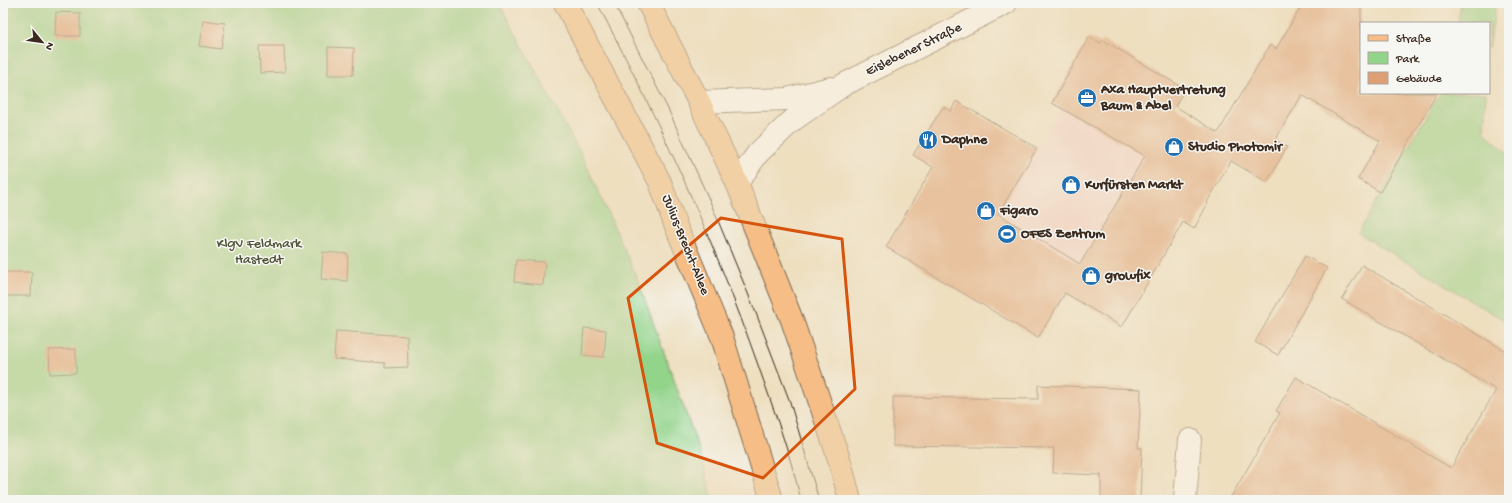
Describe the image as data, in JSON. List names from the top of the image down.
{
  "streets": {
    "main road": ["Julius-Brecht-Allee"],
    "street": ["Eislebener Straße"]
  },
  "parks": ["KlgV Feldmark Hastedt"],
  "places": {
    "office": ["Axa Hauptvertretung Baum & Abel"],
    "restaurant": ["Daphne"],
    "shop": [
      "Studio Photomir",
      "Kurfürsten Markt",
      "Figaro",
      "growfix"
    ],
    "sports": ["OFES Zentrum"]
  },
  "legend": ["Straße", "Park", "Gebäude"],
  "north": "bottom right"
}
